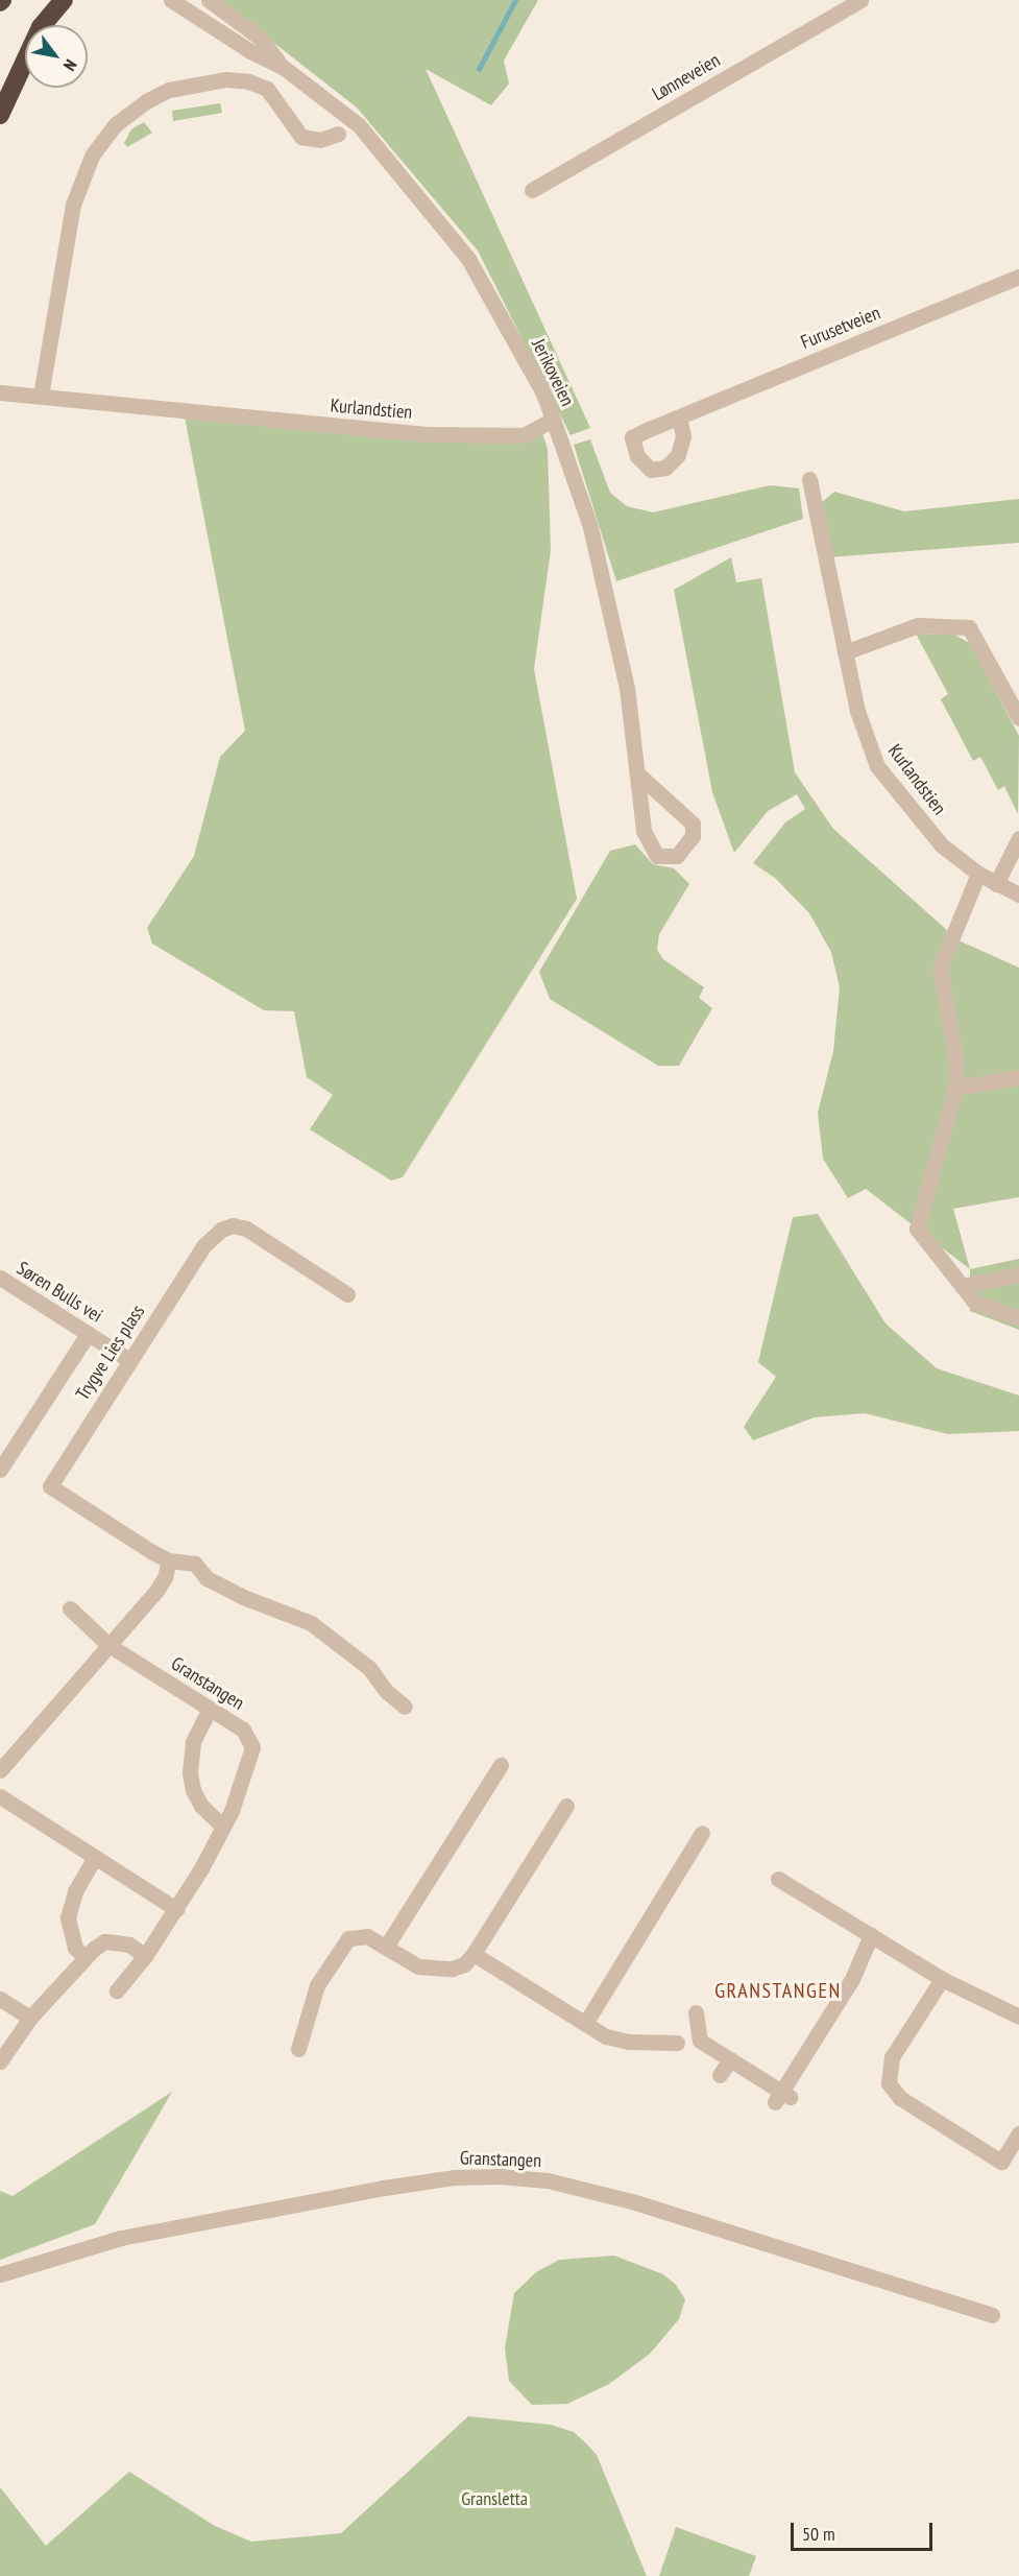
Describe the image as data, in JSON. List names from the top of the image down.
{
  "streets": {
    "street": [
      "Lønneveien",
      "Furusetveien",
      "Jerikoveien",
      "Kurlandstien",
      "Søren Bulls vei",
      "Trygve Lies plass",
      "Granstangen"
    ]
  },
  "crossings": [
    ["Jerikoveien", "Kurlandstien"],
    ["Søren Bulls vei", "Trygve Lies plass"]
  ],
  "districts": ["GRANSTANGEN"],
  "parks": ["Gransletta"],
  "scale_bar": "50 m",
  "north": "bottom right"
}
